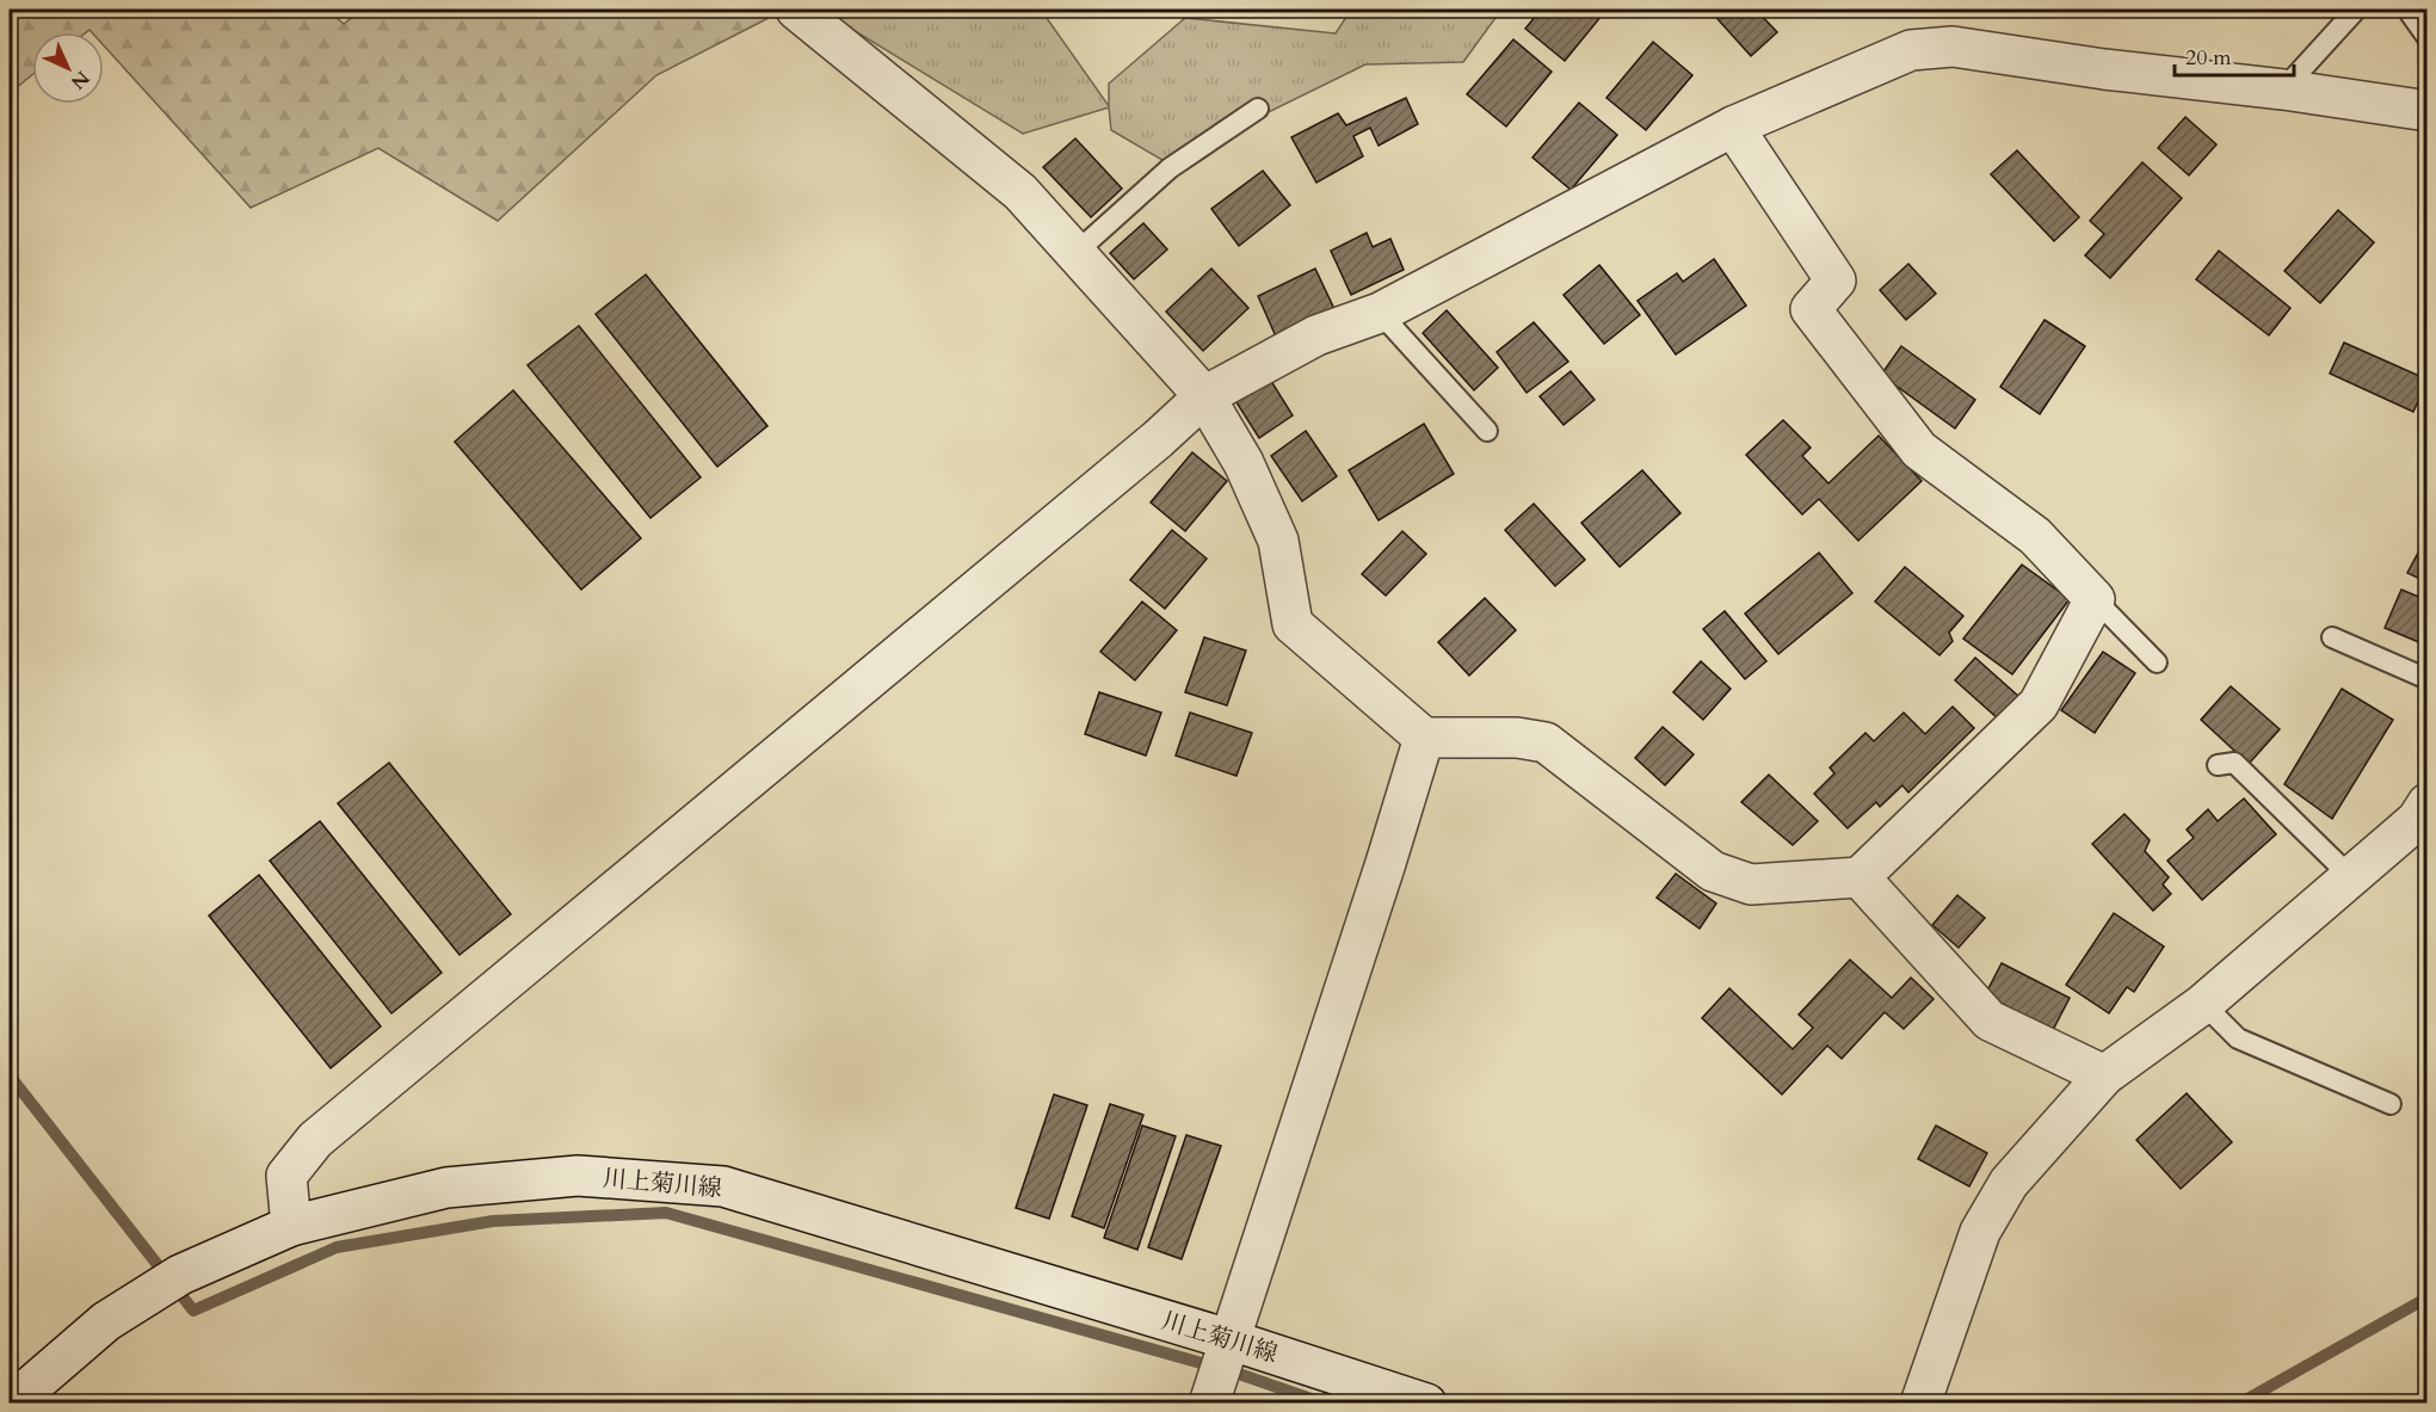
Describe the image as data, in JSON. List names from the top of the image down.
{
  "streets": {
    "street": ["川上菊川線"]
  },
  "scale_bar": "20 m",
  "north": "bottom right"
}
